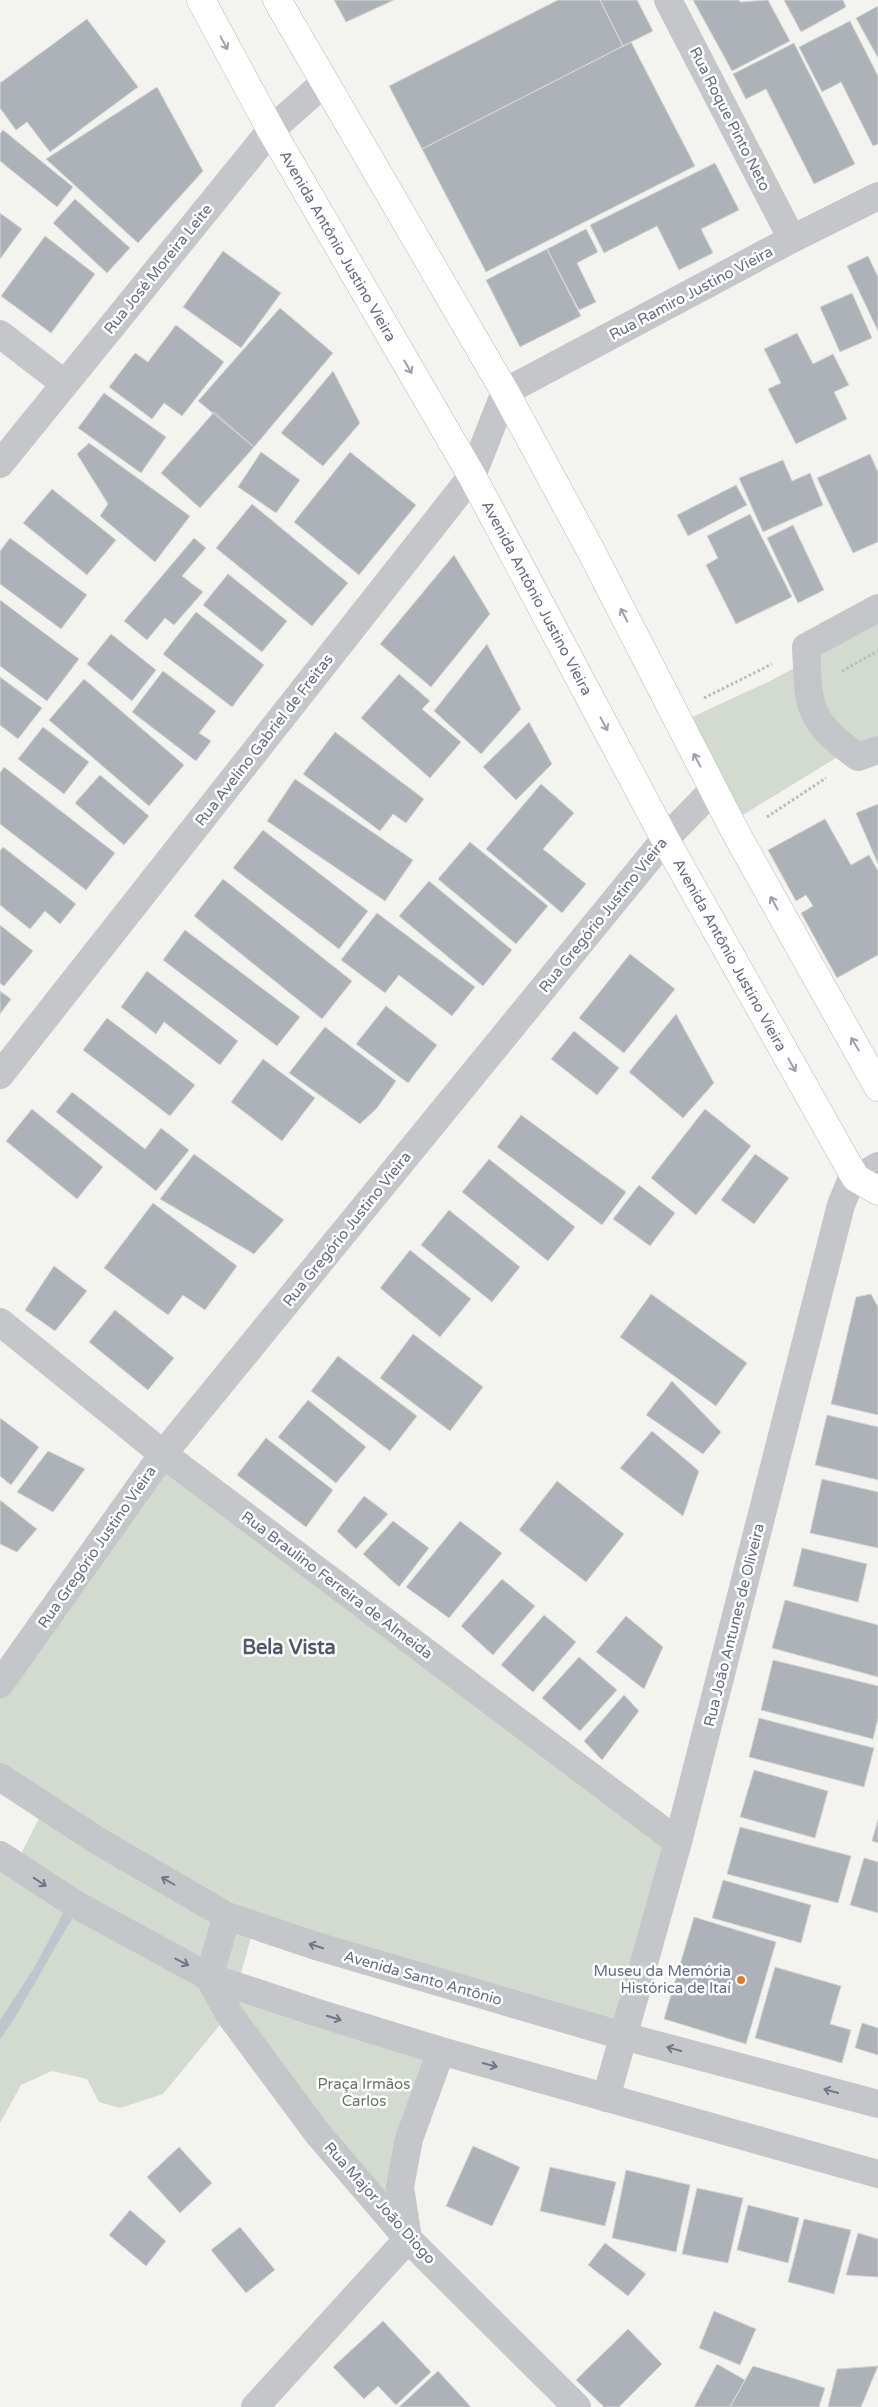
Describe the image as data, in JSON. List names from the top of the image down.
{
  "streets": {
    "main road": ["Avenida Antônio Justino Vieira"],
    "street": [
      "Rua Roque Pinto Neto",
      "Rua José Moreira Leite",
      "Rua Ramiro Justino Vieira",
      "Rua Avelino Gabriel de Freitas",
      "Rua Gregório Justino Vieira",
      "Rua Braulino Ferreira de Almeida",
      "Rua João Antunes de Oliveira",
      "Avenida Santo Antônio",
      "Rua Major João Diogo"
    ]
  },
  "crossings": [
    ["Rua Roque Pinto Neto", "Rua Ramiro Justino Vieira"],
    ["Avenida Antônio Justino Vieira", "Rua José Moreira Leite"],
    ["Avenida Antônio Justino Vieira", "Rua Avelino Gabriel de Freitas"],
    ["Avenida Antônio Justino Vieira", "Rua Gregório Justino Vieira"],
    ["Avenida Antônio Justino Vieira", "Rua João Antunes de Oliveira"],
    ["Rua Ramiro Justino Vieira", "Rua Avelino Gabriel de Freitas"],
    ["Rua Gregório Justino Vieira", "Rua Braulino Ferreira de Almeida"],
    ["Rua Braulino Ferreira de Almeida", "Rua João Antunes de Oliveira"],
    ["Rua João Antunes de Oliveira", "Avenida Santo Antônio"]
  ],
  "districts": ["Bela Vista"],
  "parks": ["Praça Irmãos Carlos"],
  "places": ["Museu da Memória Histórica de Itaí"]
}
